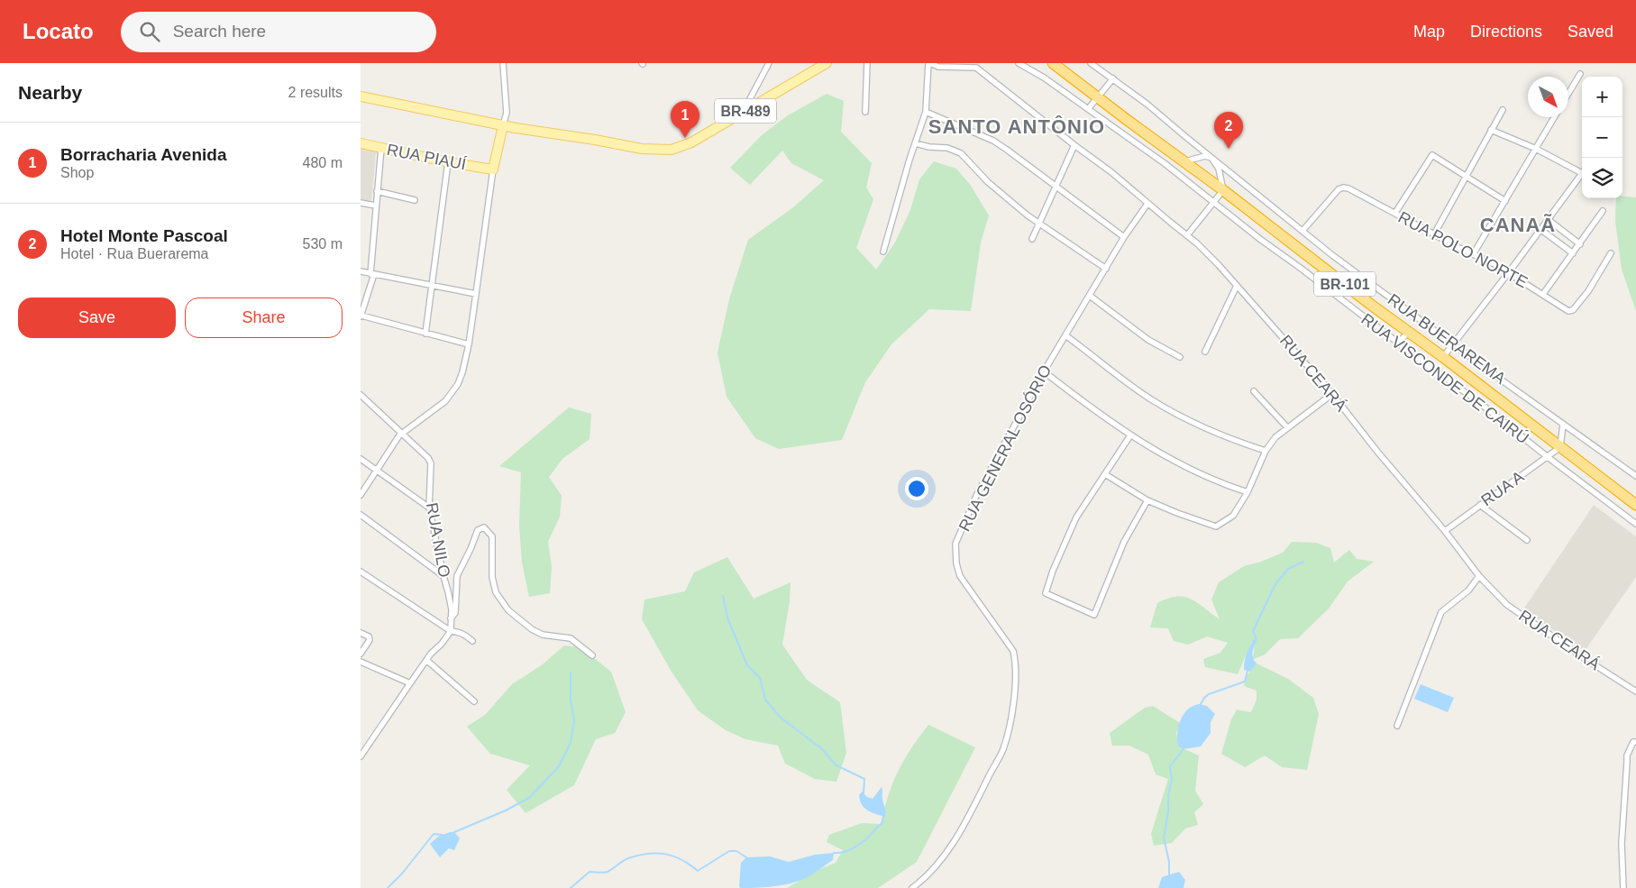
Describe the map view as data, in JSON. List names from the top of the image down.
{
  "streets": {
    "highway": ["BR-101"],
    "main road": ["BR-489", "RUA PIAUÍ"],
    "street": [
      "RUA POLO NORTE",
      "RUA BUERAREMA",
      "RUA CEARÁ",
      "RUA VISCONDE DE CAIRÚ",
      "RUA GENERAL OSÓRIO",
      "RUA A",
      "RUA NILO"
    ]
  },
  "crossings": [
    ["RUA POLO NORTE", "RUA BUERAREMA"],
    ["BR-101", "RUA A"],
    ["RUA CEARÁ", "RUA GENERAL OSÓRIO"],
    ["RUA CEARÁ", "RUA A"],
    ["RUA VISCONDE DE CAIRÚ", "RUA A"]
  ],
  "districts": ["SANTO ANTÔNIO", "CANAÃ"],
  "north": "bottom right",
  "page": {
    "header": "Locato",
    "search": "Search here",
    "nav": ["Map", "Directions", "Saved"],
    "heading": ["Nearby", "2 results"],
    "map_buttons": ["+", "−"],
    "pins": ["1", "2"],
    "list": [
      {
        "mark": "1",
        "name": "Borracharia Avenida",
        "note": "Shop",
        "value": "480 m"
      },
      {
        "mark": "2",
        "name": "Hotel Monte Pascoal",
        "note": "Hotel · Rua Buerarema",
        "value": "530 m"
      }
    ],
    "buttons": ["Save", "Share"]
  }
}
